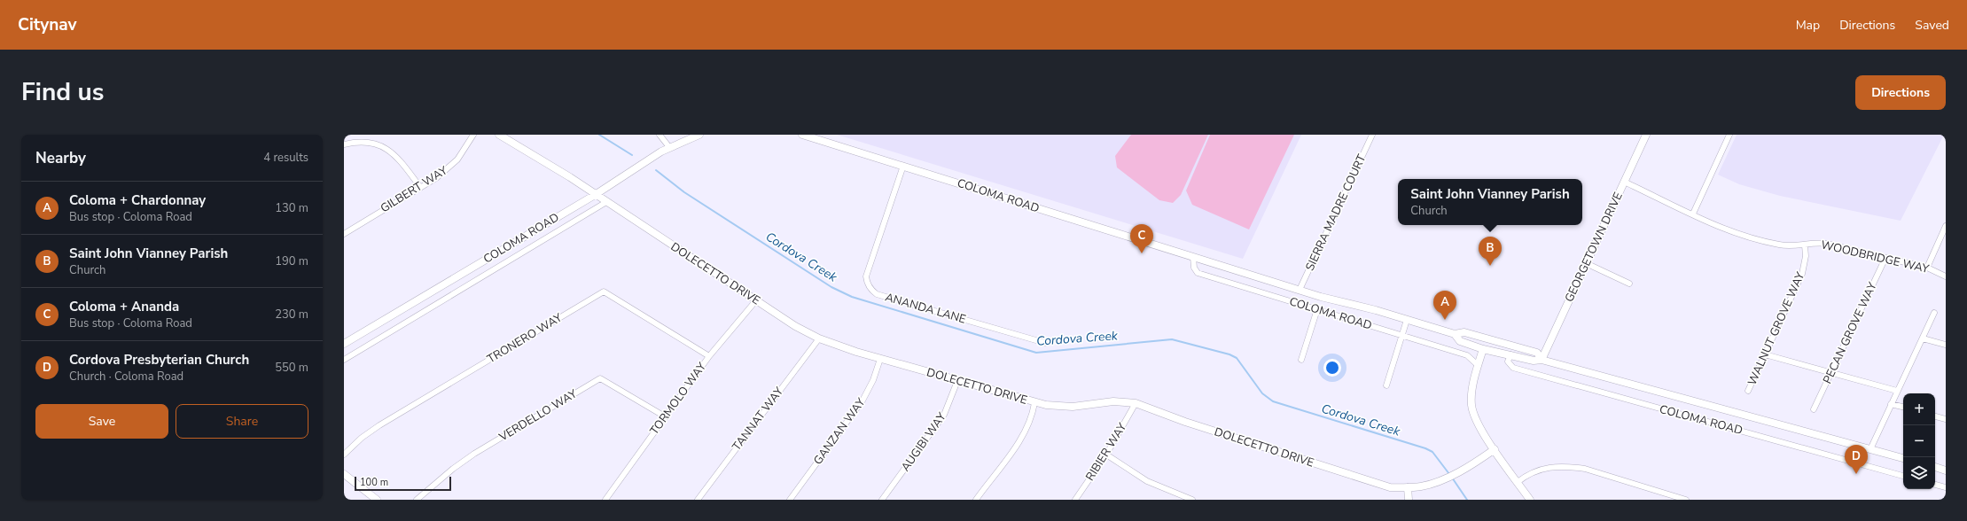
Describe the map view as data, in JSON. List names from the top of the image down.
{
  "streets": {
    "main road": ["COLOMA ROAD", "GEORGETOWN DRIVE", "DOLECETTO DRIVE"],
    "street": [
      "GILBERT WAY",
      "SIERRA MADRE COURT",
      "WOODBRIDGE WAY",
      "ANANDA LANE",
      "WALNUT GROVE WAY",
      "PECAN GROVE WAY",
      "TRONERO WAY",
      "TORMOLO WAY",
      "VERDELLO WAY",
      "TANNAT WAY",
      "GANZAN WAY",
      "AUGIBI WAY",
      "RIBIER WAY"
    ]
  },
  "crossings": [
    ["COLOMA ROAD", "SIERRA MADRE COURT"],
    ["COLOMA ROAD", "GEORGETOWN DRIVE"],
    ["COLOMA ROAD", "DOLECETTO DRIVE"],
    ["COLOMA ROAD", "ANANDA LANE"],
    ["GEORGETOWN DRIVE", "WOODBRIDGE WAY"],
    ["WOODBRIDGE WAY", "WALNUT GROVE WAY"],
    ["WOODBRIDGE WAY", "PECAN GROVE WAY"],
    ["DOLECETTO DRIVE", "TORMOLO WAY"],
    ["DOLECETTO DRIVE", "TANNAT WAY"],
    ["DOLECETTO DRIVE", "GANZAN WAY"],
    ["DOLECETTO DRIVE", "AUGIBI WAY"],
    ["DOLECETTO DRIVE", "RIBIER WAY"],
    ["TRONERO WAY", "TORMOLO WAY"],
    ["TORMOLO WAY", "VERDELLO WAY"]
  ],
  "water": ["Cordova Creek"],
  "scale_bar": "100 m",
  "page": {
    "header": "Citynav",
    "nav": ["Map", "Directions", "Saved"],
    "title": "Find us",
    "buttons": [
      "Directions",
      ["Save", "Share"]
    ],
    "heading": ["Nearby", "4 results"],
    "popup": ["Saint John Vianney Parish", "Church"],
    "list": [
      {
        "mark": "A",
        "name": "Coloma + Chardonnay",
        "note": "Bus stop · Coloma Road",
        "value": "130 m"
      },
      {
        "mark": "B",
        "name": "Saint John Vianney Parish",
        "note": "Church",
        "value": "190 m"
      },
      {
        "mark": "C",
        "name": "Coloma + Ananda",
        "note": "Bus stop · Coloma Road",
        "value": "230 m"
      },
      {
        "mark": "D",
        "name": "Cordova Presbyterian Church",
        "note": "Church · Coloma Road",
        "value": "550 m"
      }
    ],
    "pins": [
      "C",
      "B",
      "A",
      "D"
    ],
    "map_buttons": ["+", "−"],
    "scale": "100 m"
  }
}
